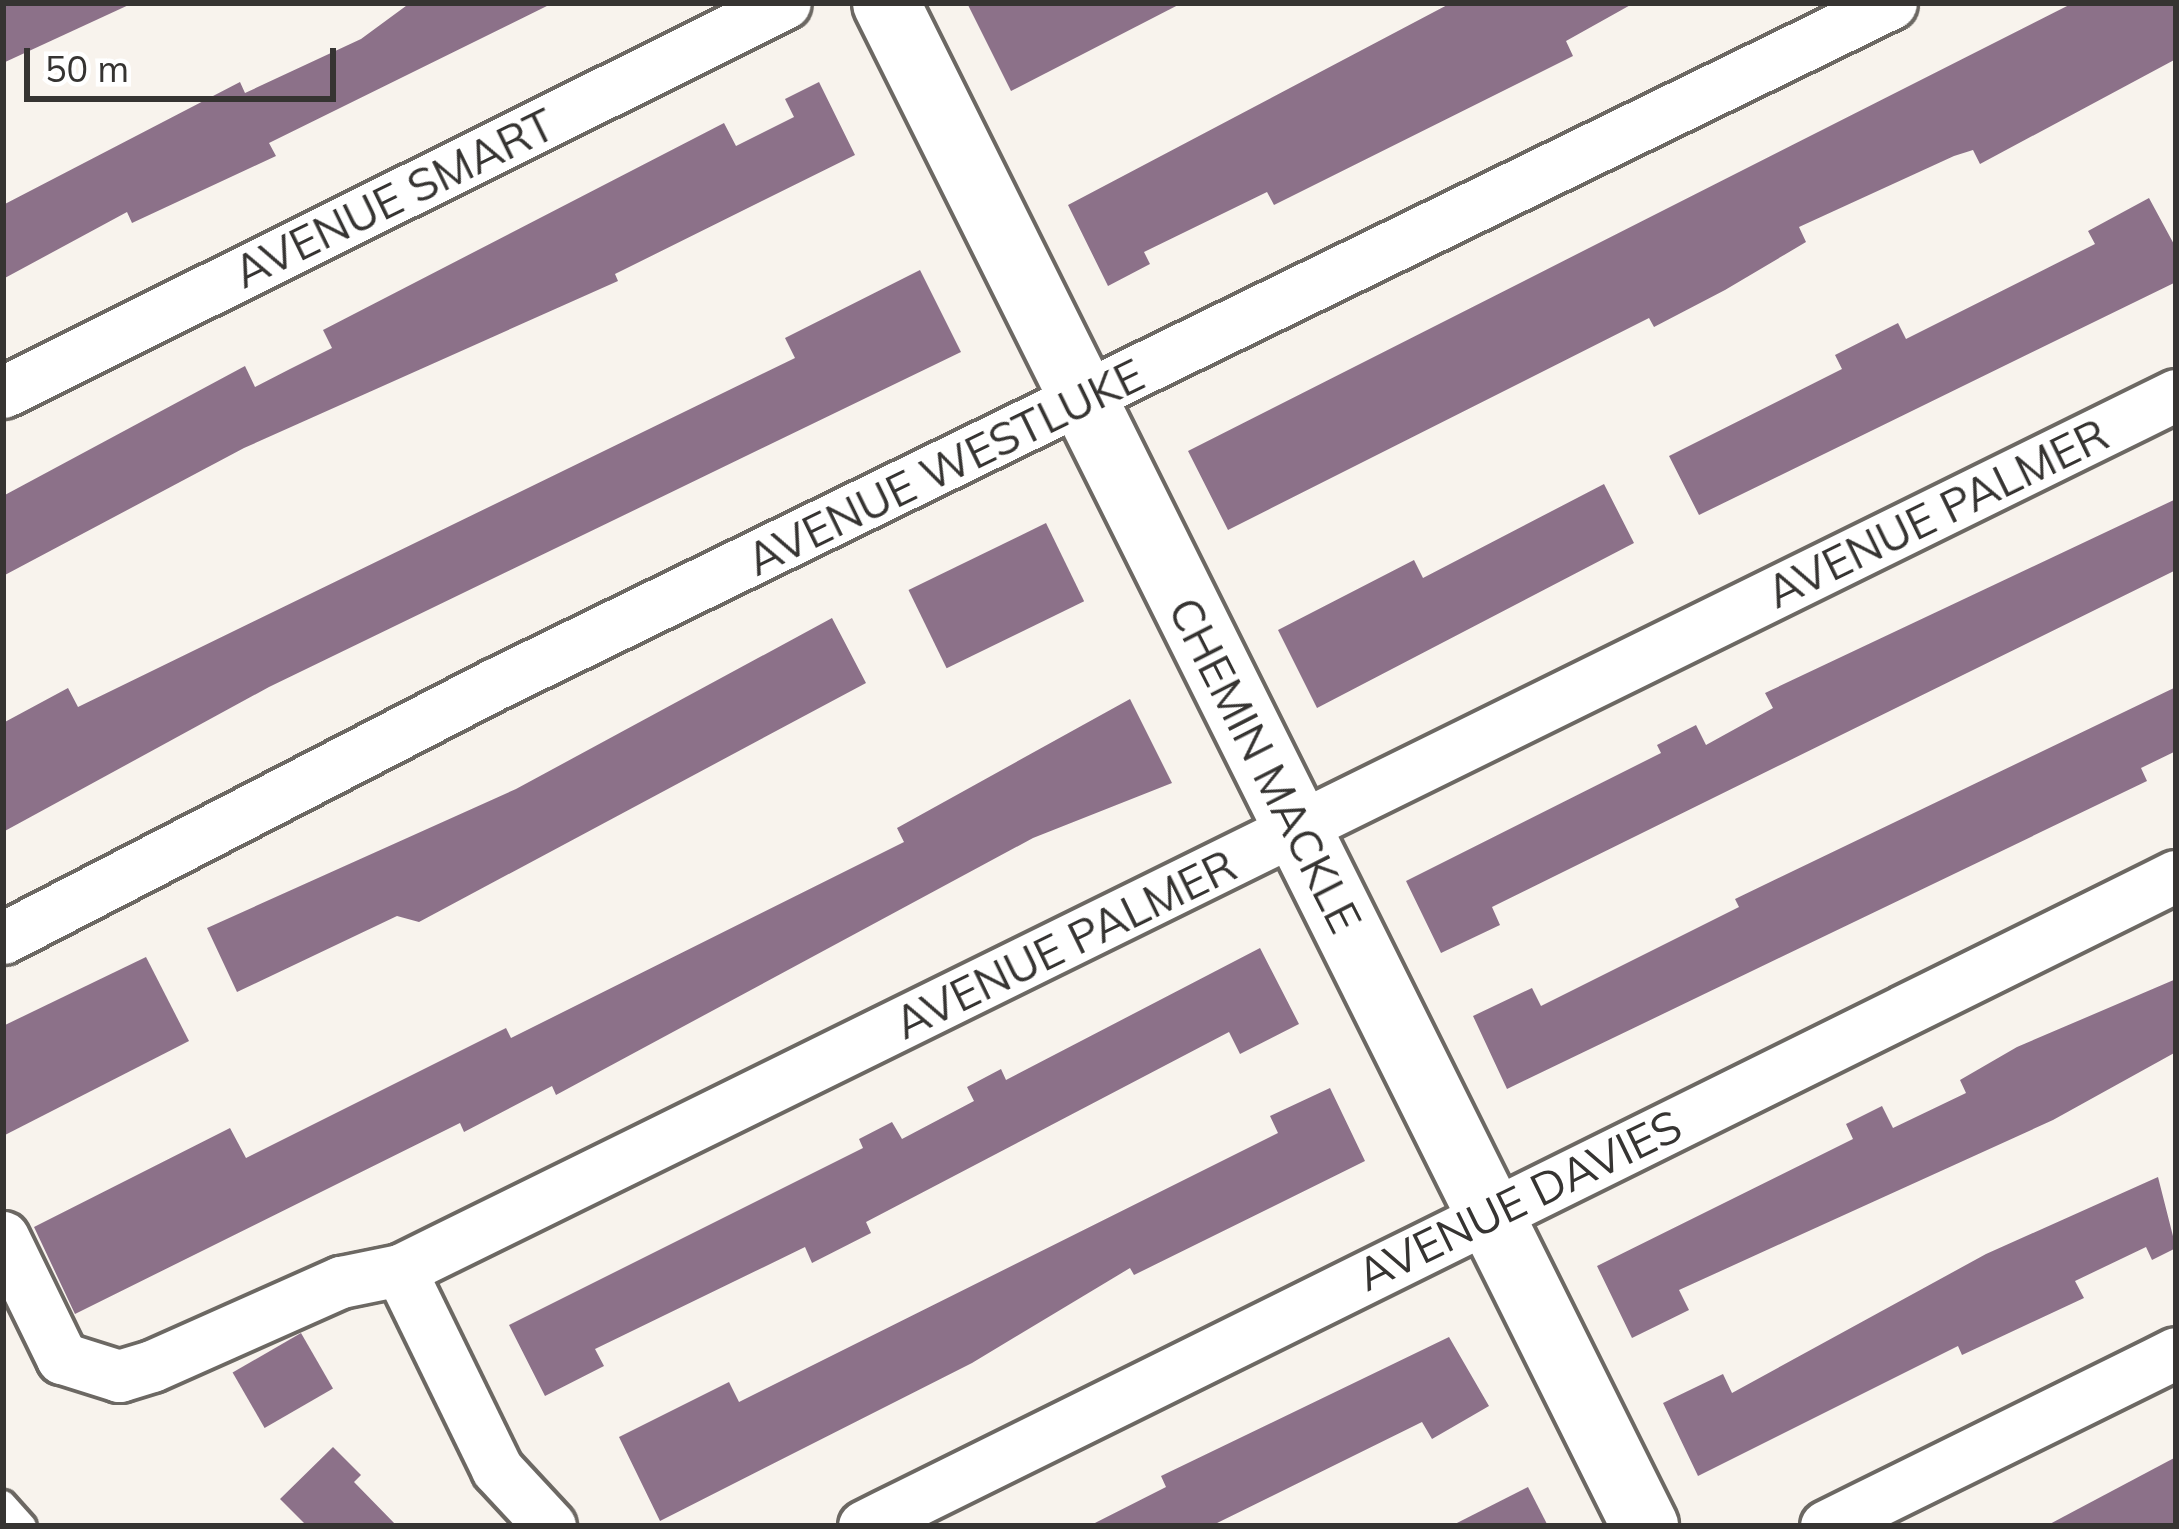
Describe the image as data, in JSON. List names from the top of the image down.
{
  "streets": {
    "street": [
      "AVENUE SMART",
      "AVENUE WESTLUKE",
      "AVENUE PALMER",
      "CHEMIN MACKLE",
      "AVENUE DAVIES"
    ]
  },
  "crossings": [
    ["AVENUE WESTLUKE", "CHEMIN MACKLE"],
    ["AVENUE PALMER", "CHEMIN MACKLE"],
    ["CHEMIN MACKLE", "AVENUE DAVIES"]
  ],
  "scale_bar": "50 m"
}
